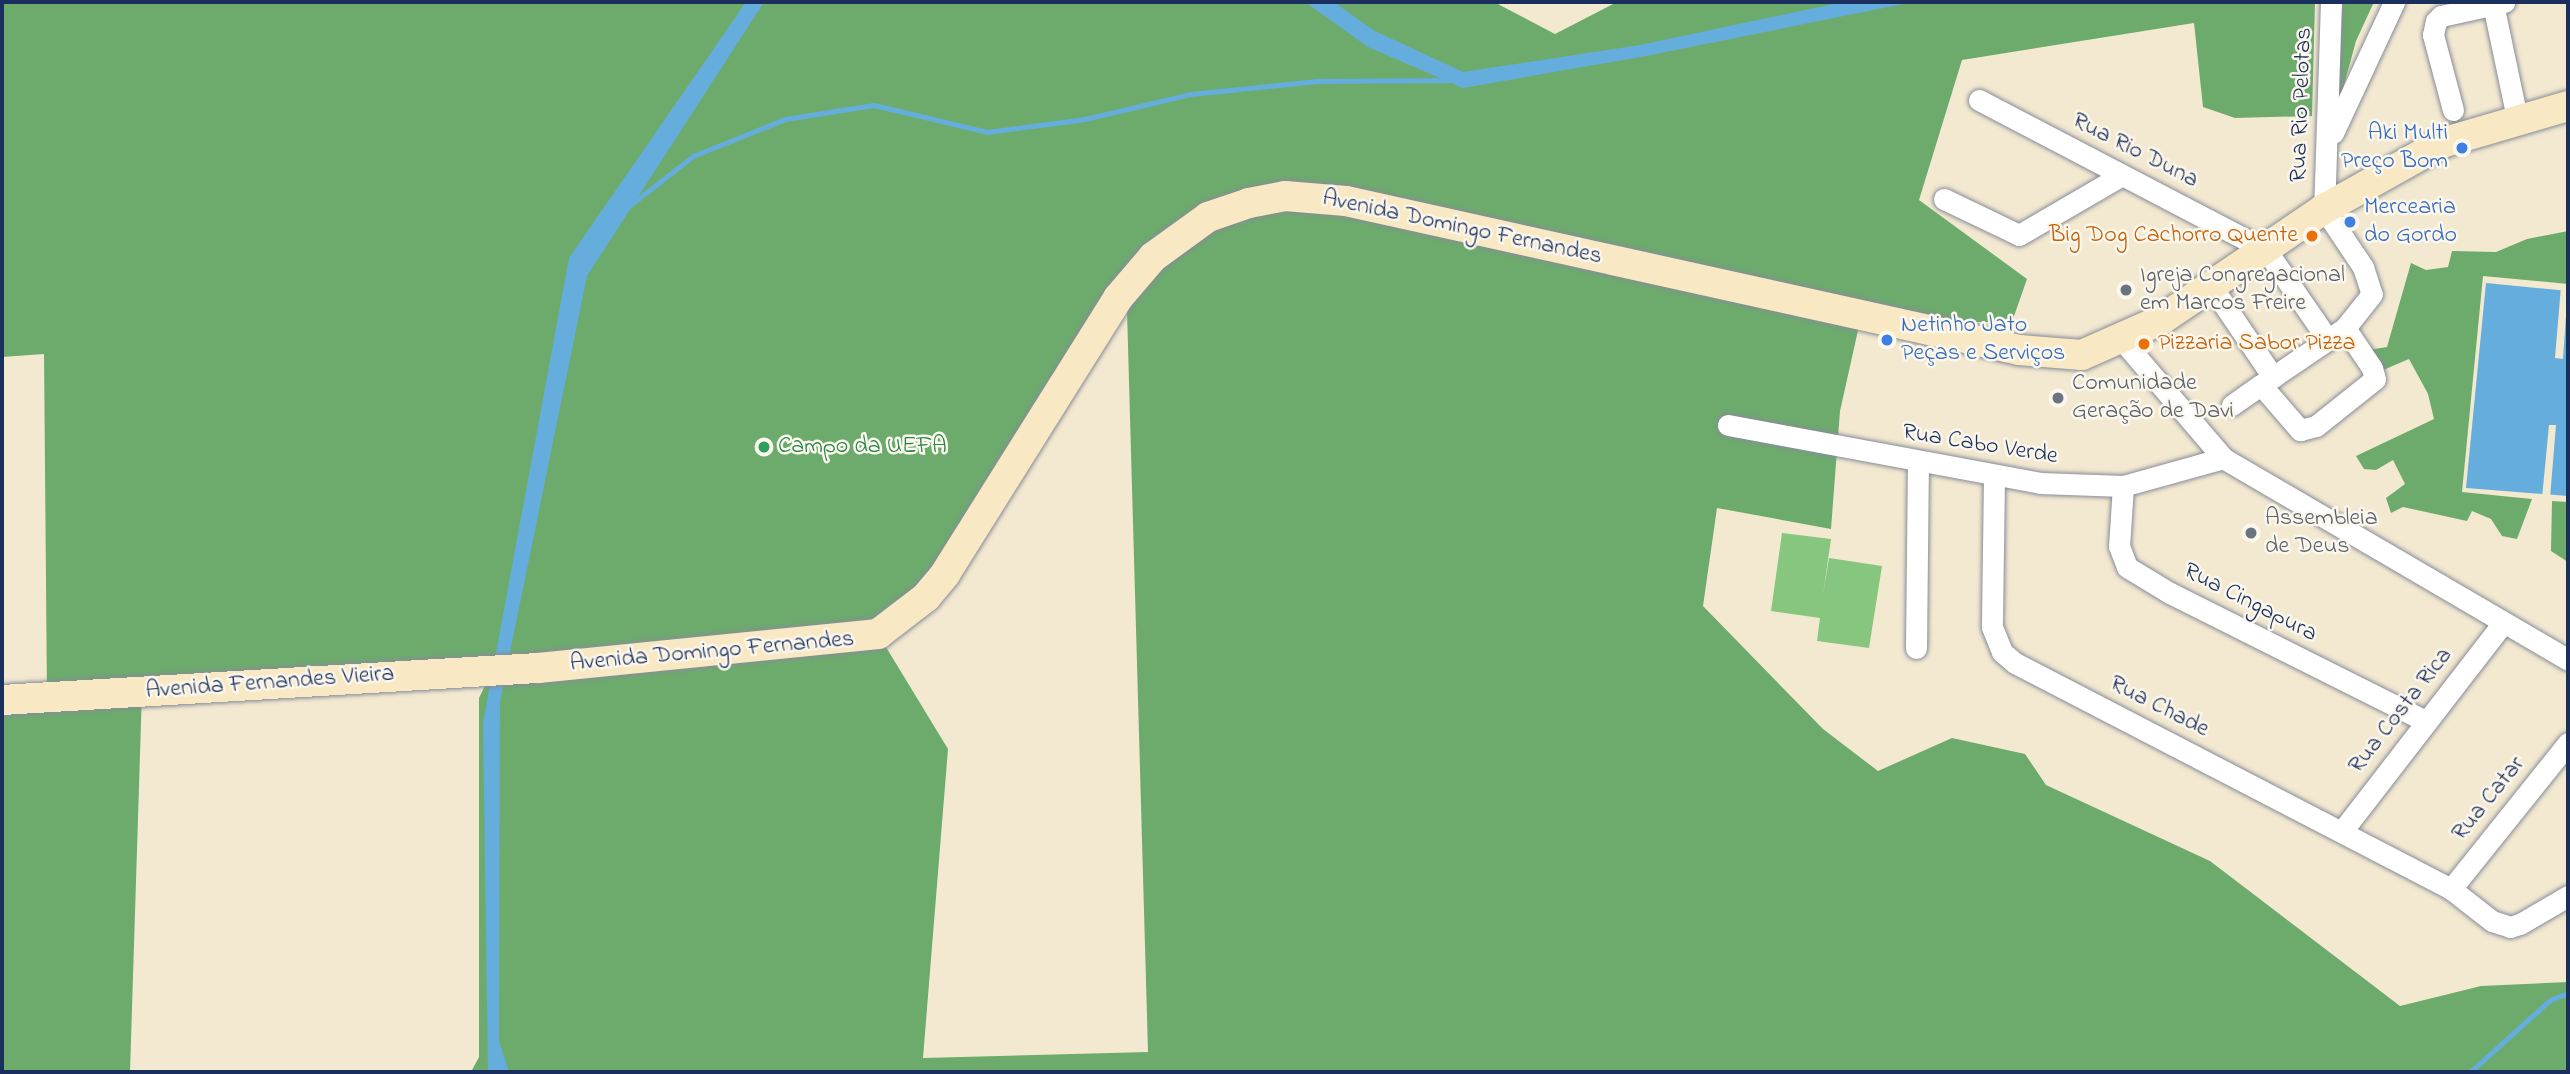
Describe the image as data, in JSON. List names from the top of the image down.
{
  "streets": {
    "main road": ["Avenida Domingo Fernandes", "Avenida Fernandes Vieira"],
    "street": [
      "Rua Rio Pelotas",
      "Rua Rio Duna",
      "Rua Cabo Verde",
      "Rua Cingapura",
      "Rua Chade",
      "Rua Costa Rica",
      "Rua Catar"
    ]
  },
  "crossings": [
    ["Rua Rio Duna", "Avenida Domingo Fernandes"],
    ["Avenida Domingo Fernandes", "Avenida Fernandes Vieira"],
    ["Rua Cabo Verde", "Rua Cingapura"],
    ["Rua Cabo Verde", "Rua Chade"],
    ["Rua Cingapura", "Rua Costa Rica"],
    ["Rua Chade", "Rua Costa Rica"],
    ["Rua Chade", "Rua Catar"]
  ],
  "places": [
    "Aki Multi Preço Bom",
    "Mercearia do Gordo",
    "Big Dog Cachorro Quente",
    "Igreja Congregacional em Marcos Freire",
    "Netinho Jato Peças e Serviços",
    "Pizzaria Sabor Pizza",
    "Comunidade Geração de Davi",
    "Campo da UEFA",
    "Assembleia de Deus"
  ]
}
